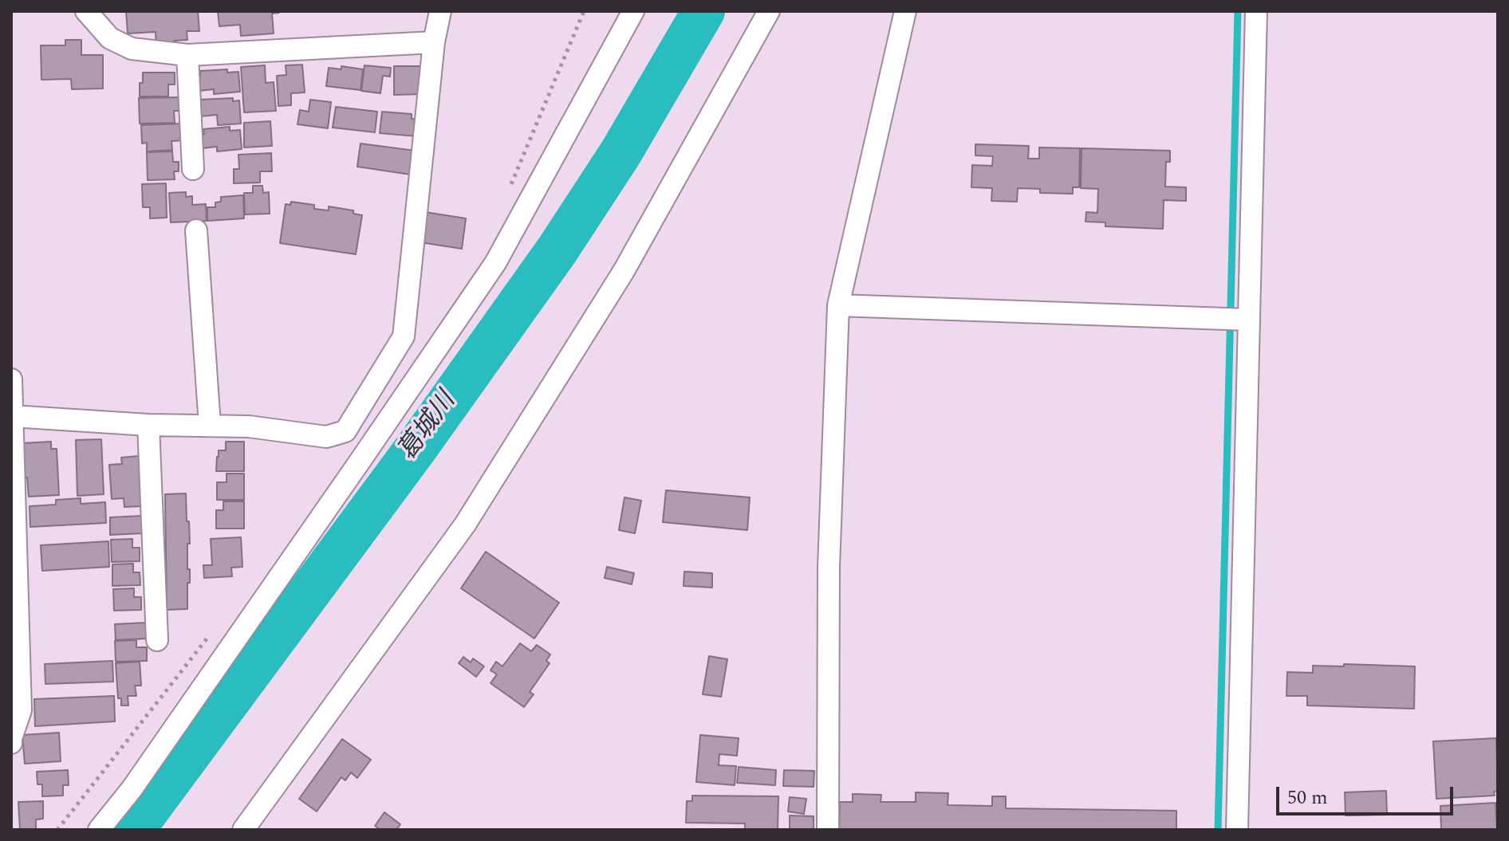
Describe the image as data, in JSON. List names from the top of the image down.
{
  "water": ["葛城川"],
  "scale_bar": "50 m"
}
